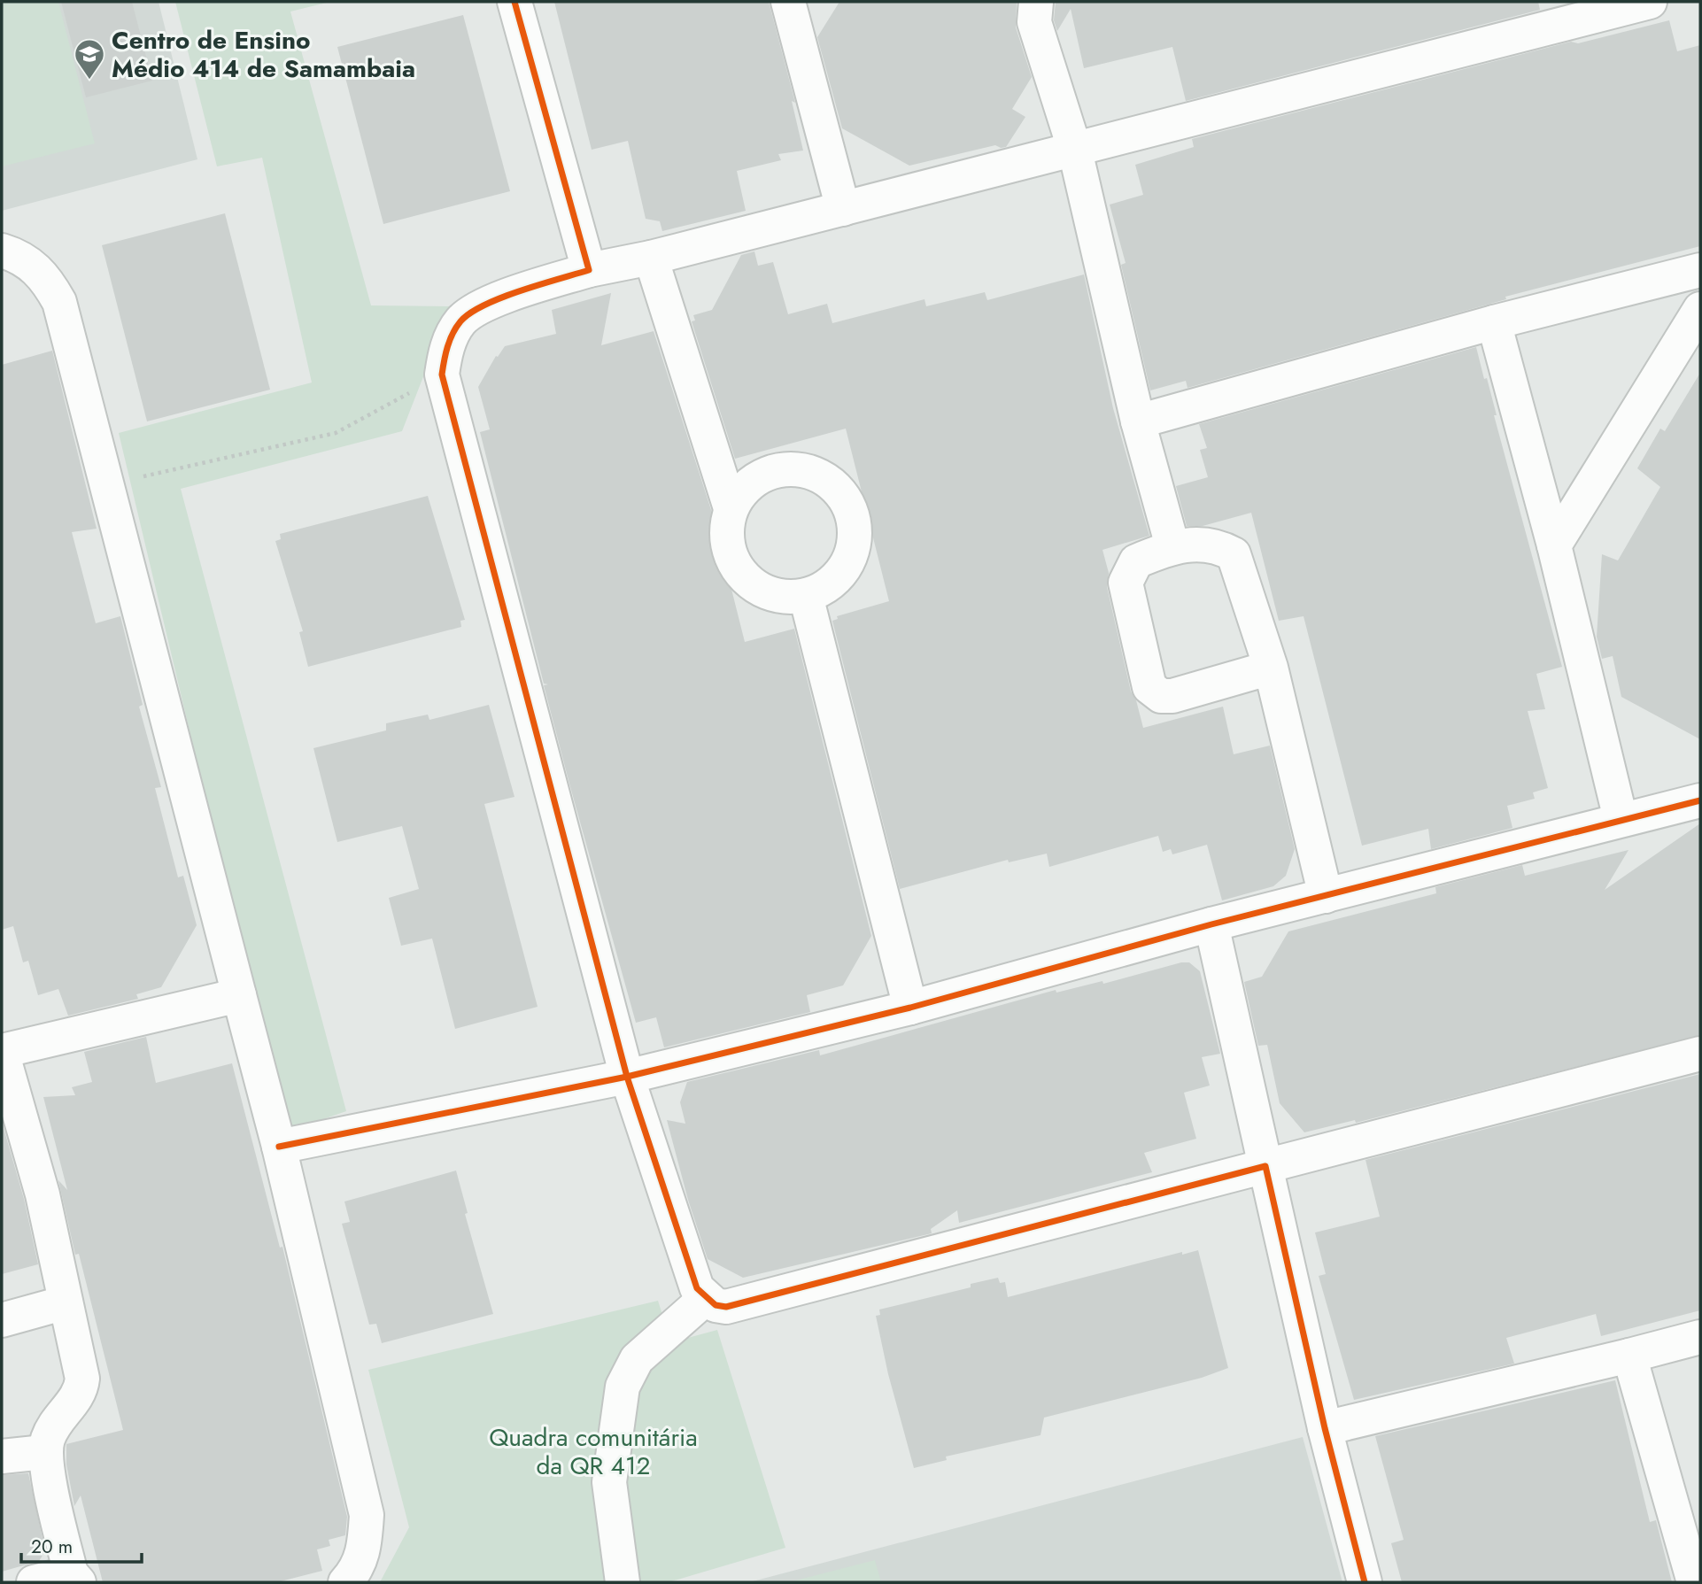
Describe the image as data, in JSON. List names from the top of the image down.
{
  "parks": ["Quadra comunitária da QR 412"],
  "places": {
    "school or university": ["Centro de Ensino Médio 414 de Samambaia"]
  },
  "scale_bar": "20 m"
}
